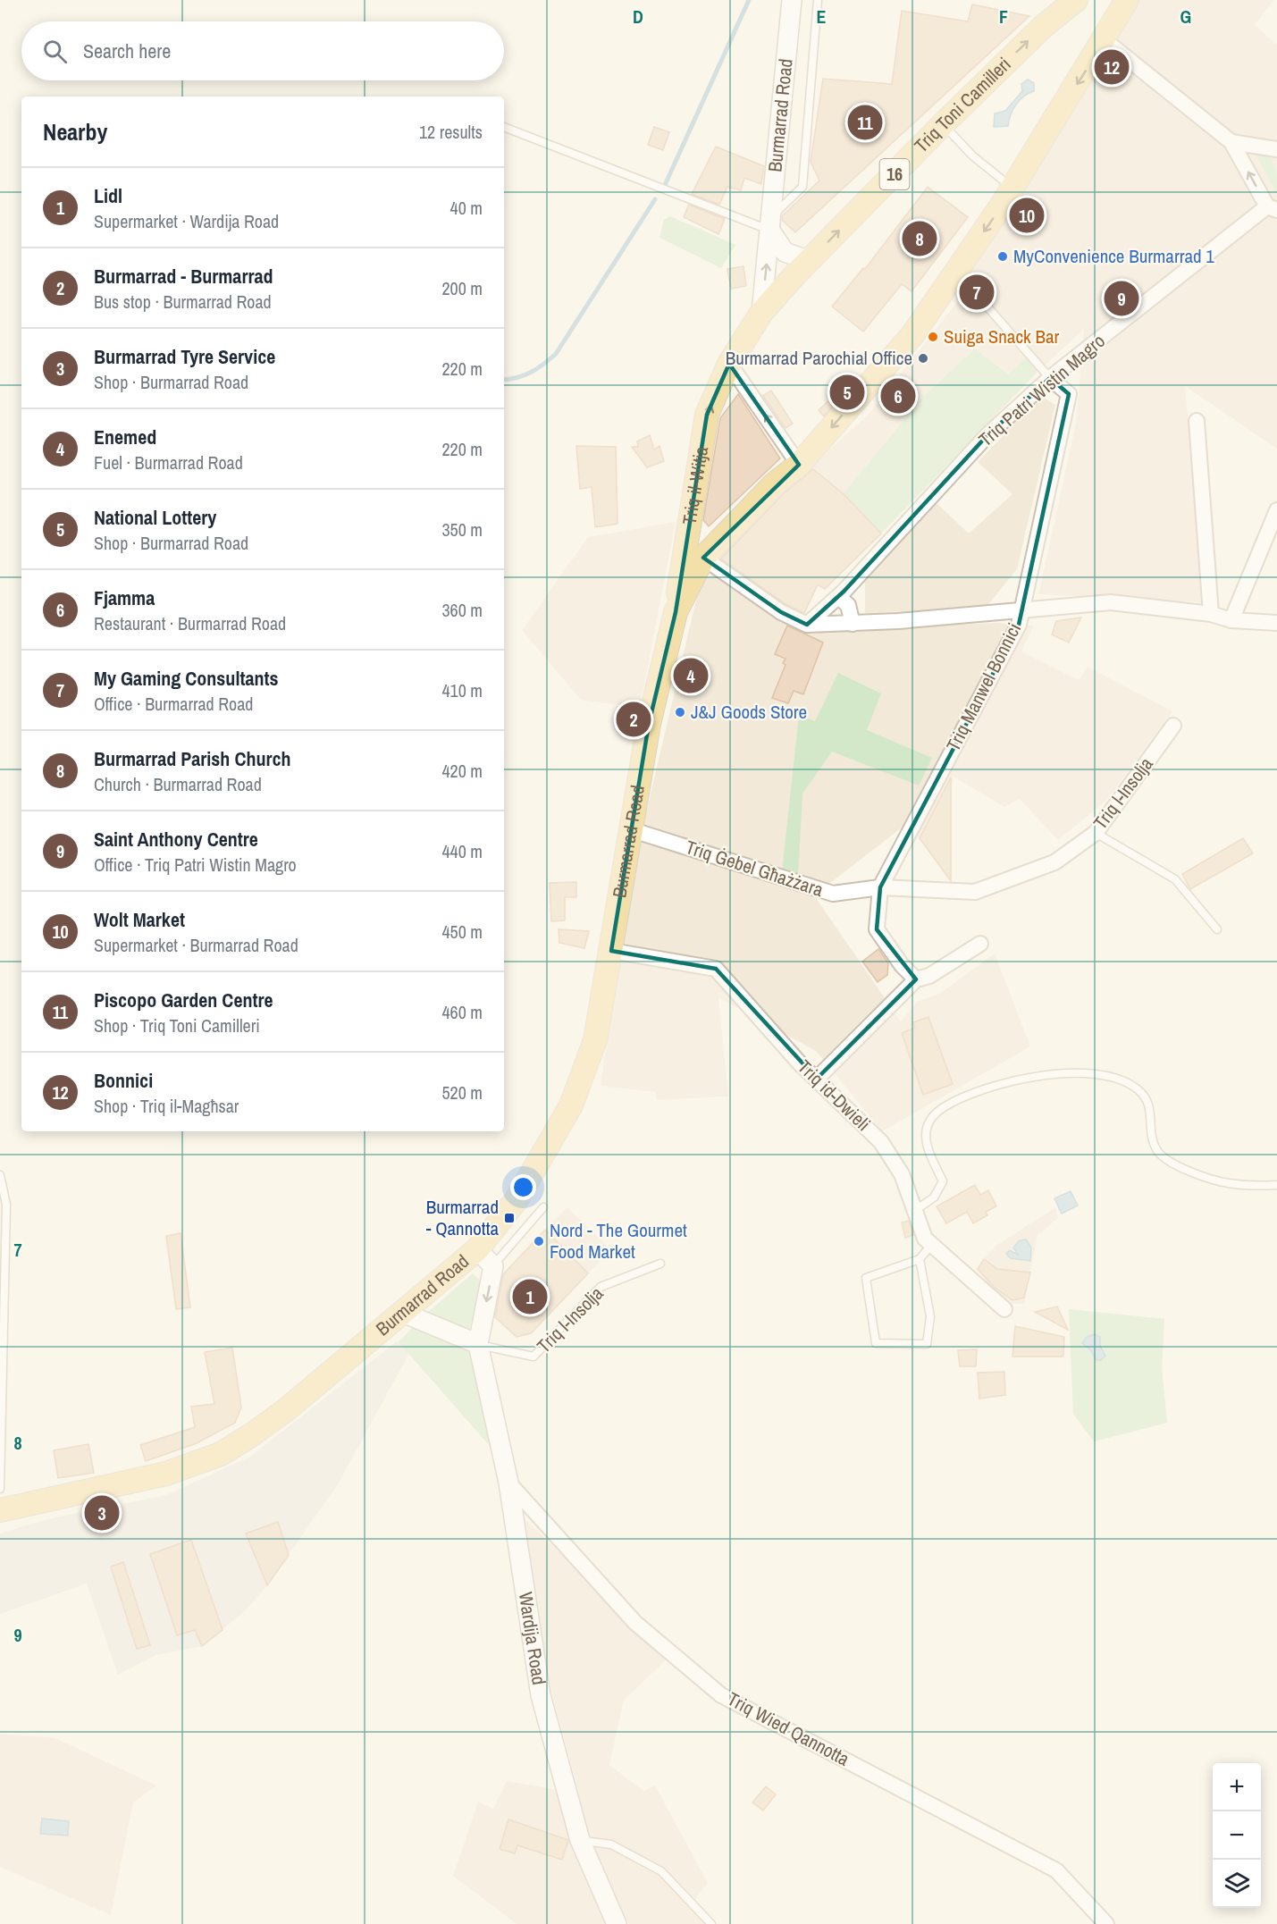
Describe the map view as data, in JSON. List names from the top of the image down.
{
  "streets": {
    "main road": [
      "Triq Toni Camilleri",
      "Burmarrad Road",
      "16",
      "Triq il-Witja"
    ],
    "street": [
      "Triq Patri Wistin Magro",
      "Triq Manwel Bonnici",
      "Triq l-Insolja",
      "Triq Ġebel Għażżara",
      "Triq id-Dwieli",
      "Wardija Road",
      "Triq Wied Qannotta"
    ]
  },
  "crossings": [
    ["Triq Toni Camilleri", "Burmarrad Road"],
    ["Triq Toni Camilleri", "Triq il-Witja"],
    ["Burmarrad Road", "Triq il-Witja"],
    ["Burmarrad Road", "Triq Ġebel Għażżara"],
    ["Burmarrad Road", "Triq id-Dwieli"],
    ["Triq Patri Wistin Magro", "Triq Manwel Bonnici"],
    ["Triq Manwel Bonnici", "Triq l-Insolja"],
    ["Triq Manwel Bonnici", "Triq Ġebel Għażżara"],
    ["Triq l-Insolja", "Triq Ġebel Għażżara"],
    ["Triq l-Insolja", "Wardija Road"],
    ["Wardija Road", "Triq Wied Qannotta"]
  ],
  "one_way": ["Triq Toni Camilleri", "Triq il-Witja"],
  "places": {
    "other": [
      "MyConvenience Burmarrad 1",
      "Suiga Snack Bar",
      "Burmarrad Parochial Office",
      "J&J Goods Store",
      "Nord - The Gourmet Food Market"
    ],
    "transit": ["Burmarrad - Qannotta"]
  },
  "page": {
    "search": "Search here",
    "pins": [
      "12",
      "11",
      "10",
      "8",
      "7",
      "9",
      "5",
      "6",
      "4",
      "2",
      "1",
      "3"
    ],
    "heading": ["Nearby", "12 results"],
    "list": [
      {
        "mark": "1",
        "name": "Lidl",
        "note": "Supermarket · Wardija Road",
        "value": "40 m"
      },
      {
        "mark": "2",
        "name": "Burmarrad - Burmarrad",
        "note": "Bus stop · Burmarrad Road",
        "value": "200 m"
      },
      {
        "mark": "3",
        "name": "Burmarrad Tyre Service",
        "note": "Shop · Burmarrad Road",
        "value": "220 m"
      },
      {
        "mark": "4",
        "name": "Enemed",
        "note": "Fuel · Burmarrad Road",
        "value": "220 m"
      },
      {
        "mark": "5",
        "name": "National Lottery",
        "note": "Shop · Burmarrad Road",
        "value": "350 m"
      },
      {
        "mark": "6",
        "name": "Fjamma",
        "note": "Restaurant · Burmarrad Road",
        "value": "360 m"
      },
      {
        "mark": "7",
        "name": "My Gaming Consultants",
        "note": "Office · Burmarrad Road",
        "value": "410 m"
      },
      {
        "mark": "8",
        "name": "Burmarrad Parish Church",
        "note": "Church · Burmarrad Road",
        "value": "420 m"
      },
      {
        "mark": "9",
        "name": "Saint Anthony Centre",
        "note": "Office · Triq Patri Wistin Magro",
        "value": "440 m"
      },
      {
        "mark": "10",
        "name": "Wolt Market",
        "note": "Supermarket · Burmarrad Road",
        "value": "450 m"
      },
      {
        "mark": "11",
        "name": "Piscopo Garden Centre",
        "note": "Shop · Triq Toni Camilleri",
        "value": "460 m"
      },
      {
        "mark": "12",
        "name": "Bonnici",
        "note": "Shop · Triq il-Magħsar",
        "value": "520 m"
      }
    ],
    "map_buttons": ["+", "−"]
  },
  "grid": {
    "columns": [
      "D",
      "E",
      "F",
      "G"
    ],
    "rows": ["7", "8", "9"]
  }
}
